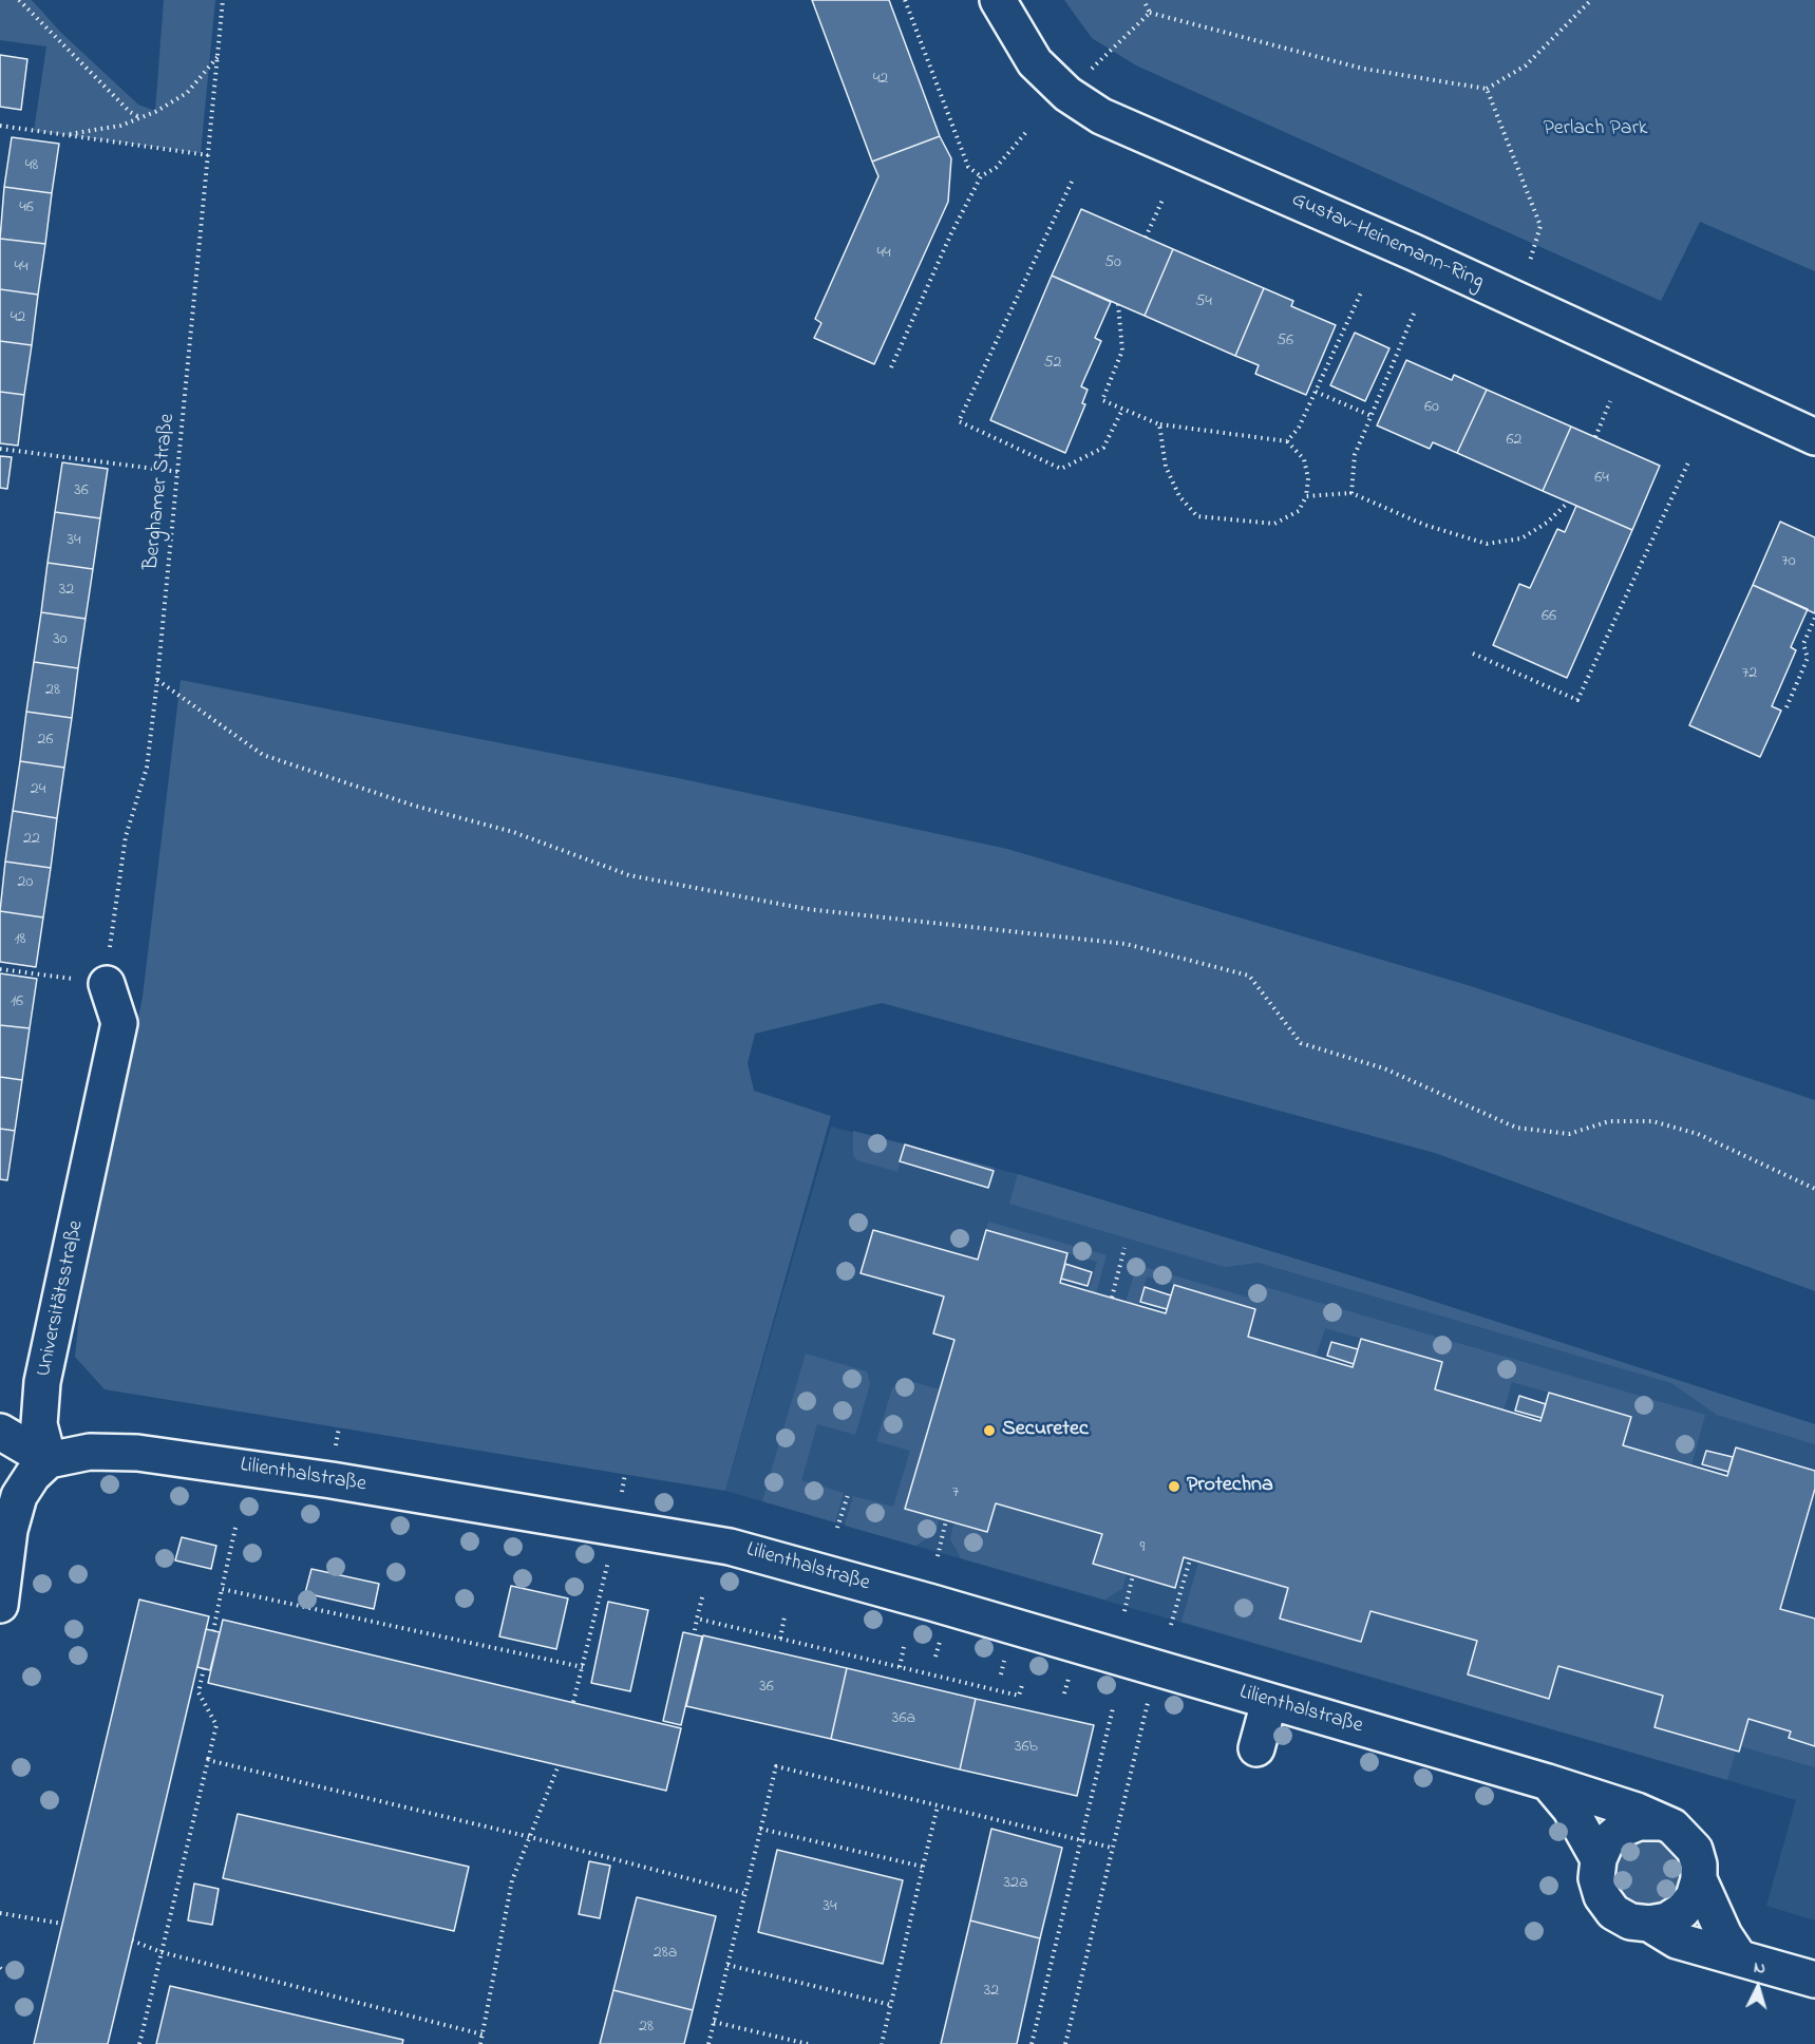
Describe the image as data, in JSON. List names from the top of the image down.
{
  "streets": {
    "street": ["Gustav-Heinemann-Ring", "Universitätsstraße", "Lilienthalstraße"],
    "path": ["Berghamer Straße"]
  },
  "crossings": [
    ["Berghamer Straße", "Universitätsstraße"],
    ["Universitätsstraße", "Lilienthalstraße"]
  ],
  "parks": ["Perlach Park"],
  "places": ["Securetec", "Protechna"],
  "house_numbers": [
    "42",
    "48",
    "46",
    "44",
    "50",
    "44",
    "54",
    "42",
    "56",
    "52",
    "60",
    "62",
    "64",
    "36",
    "34",
    "70",
    "32",
    "66",
    "30",
    "72",
    "28",
    "26",
    "24",
    "22",
    "20",
    "18",
    "16",
    "7",
    "9",
    "36",
    "36a",
    "36b",
    "32a",
    "34",
    "28a",
    "32",
    "28"
  ],
  "north": "top"
}
